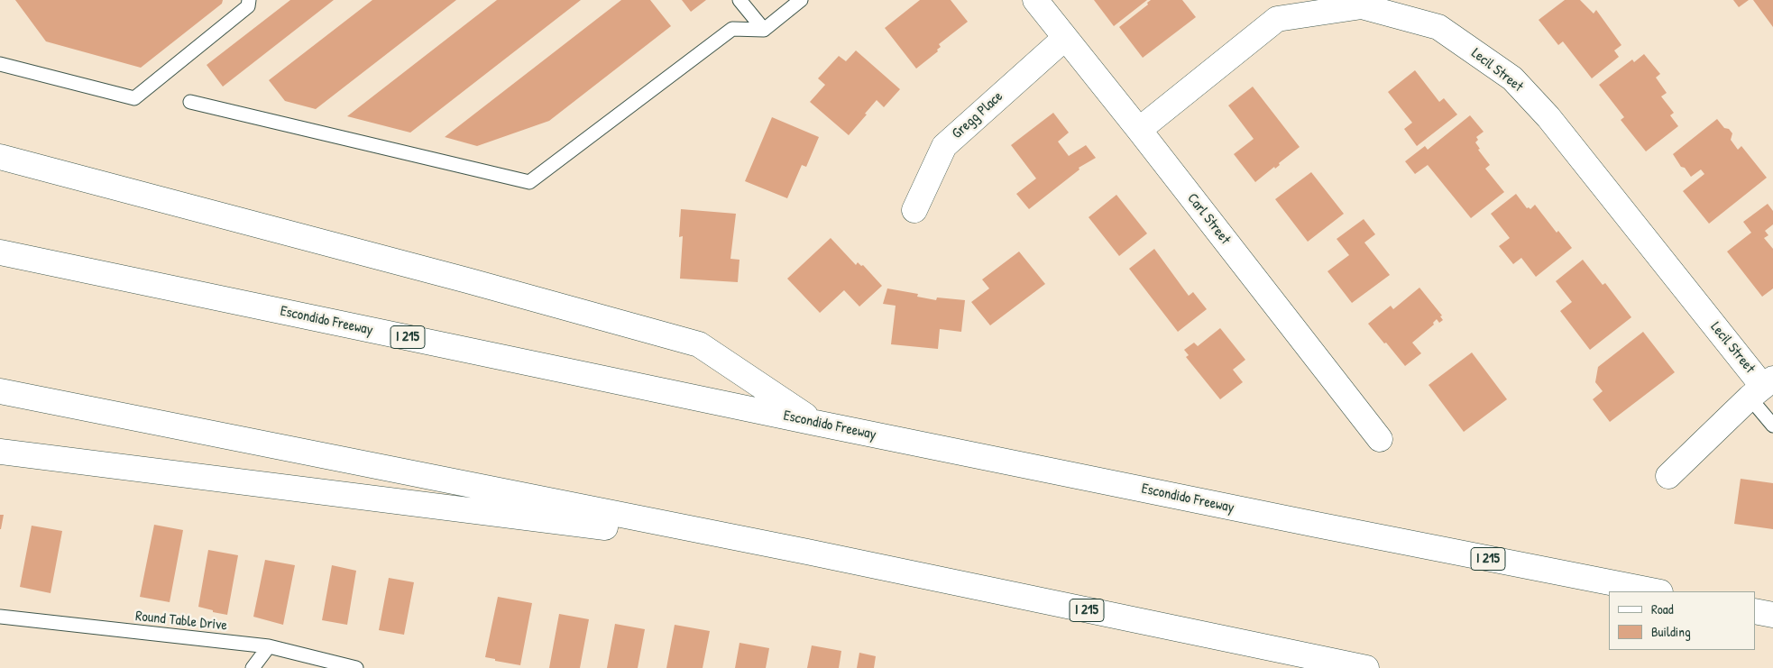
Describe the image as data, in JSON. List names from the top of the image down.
{
  "streets": {
    "main road": [
      "Lecil Street",
      "Gregg Place",
      "Carl Street",
      "Escondido Freeway",
      "I 215"
    ],
    "lane": ["Round Table Drive"]
  },
  "crossings": [
    ["Lecil Street", "Carl Street"],
    ["Gregg Place", "Carl Street"]
  ],
  "legend": ["Road", "Building"]
}
